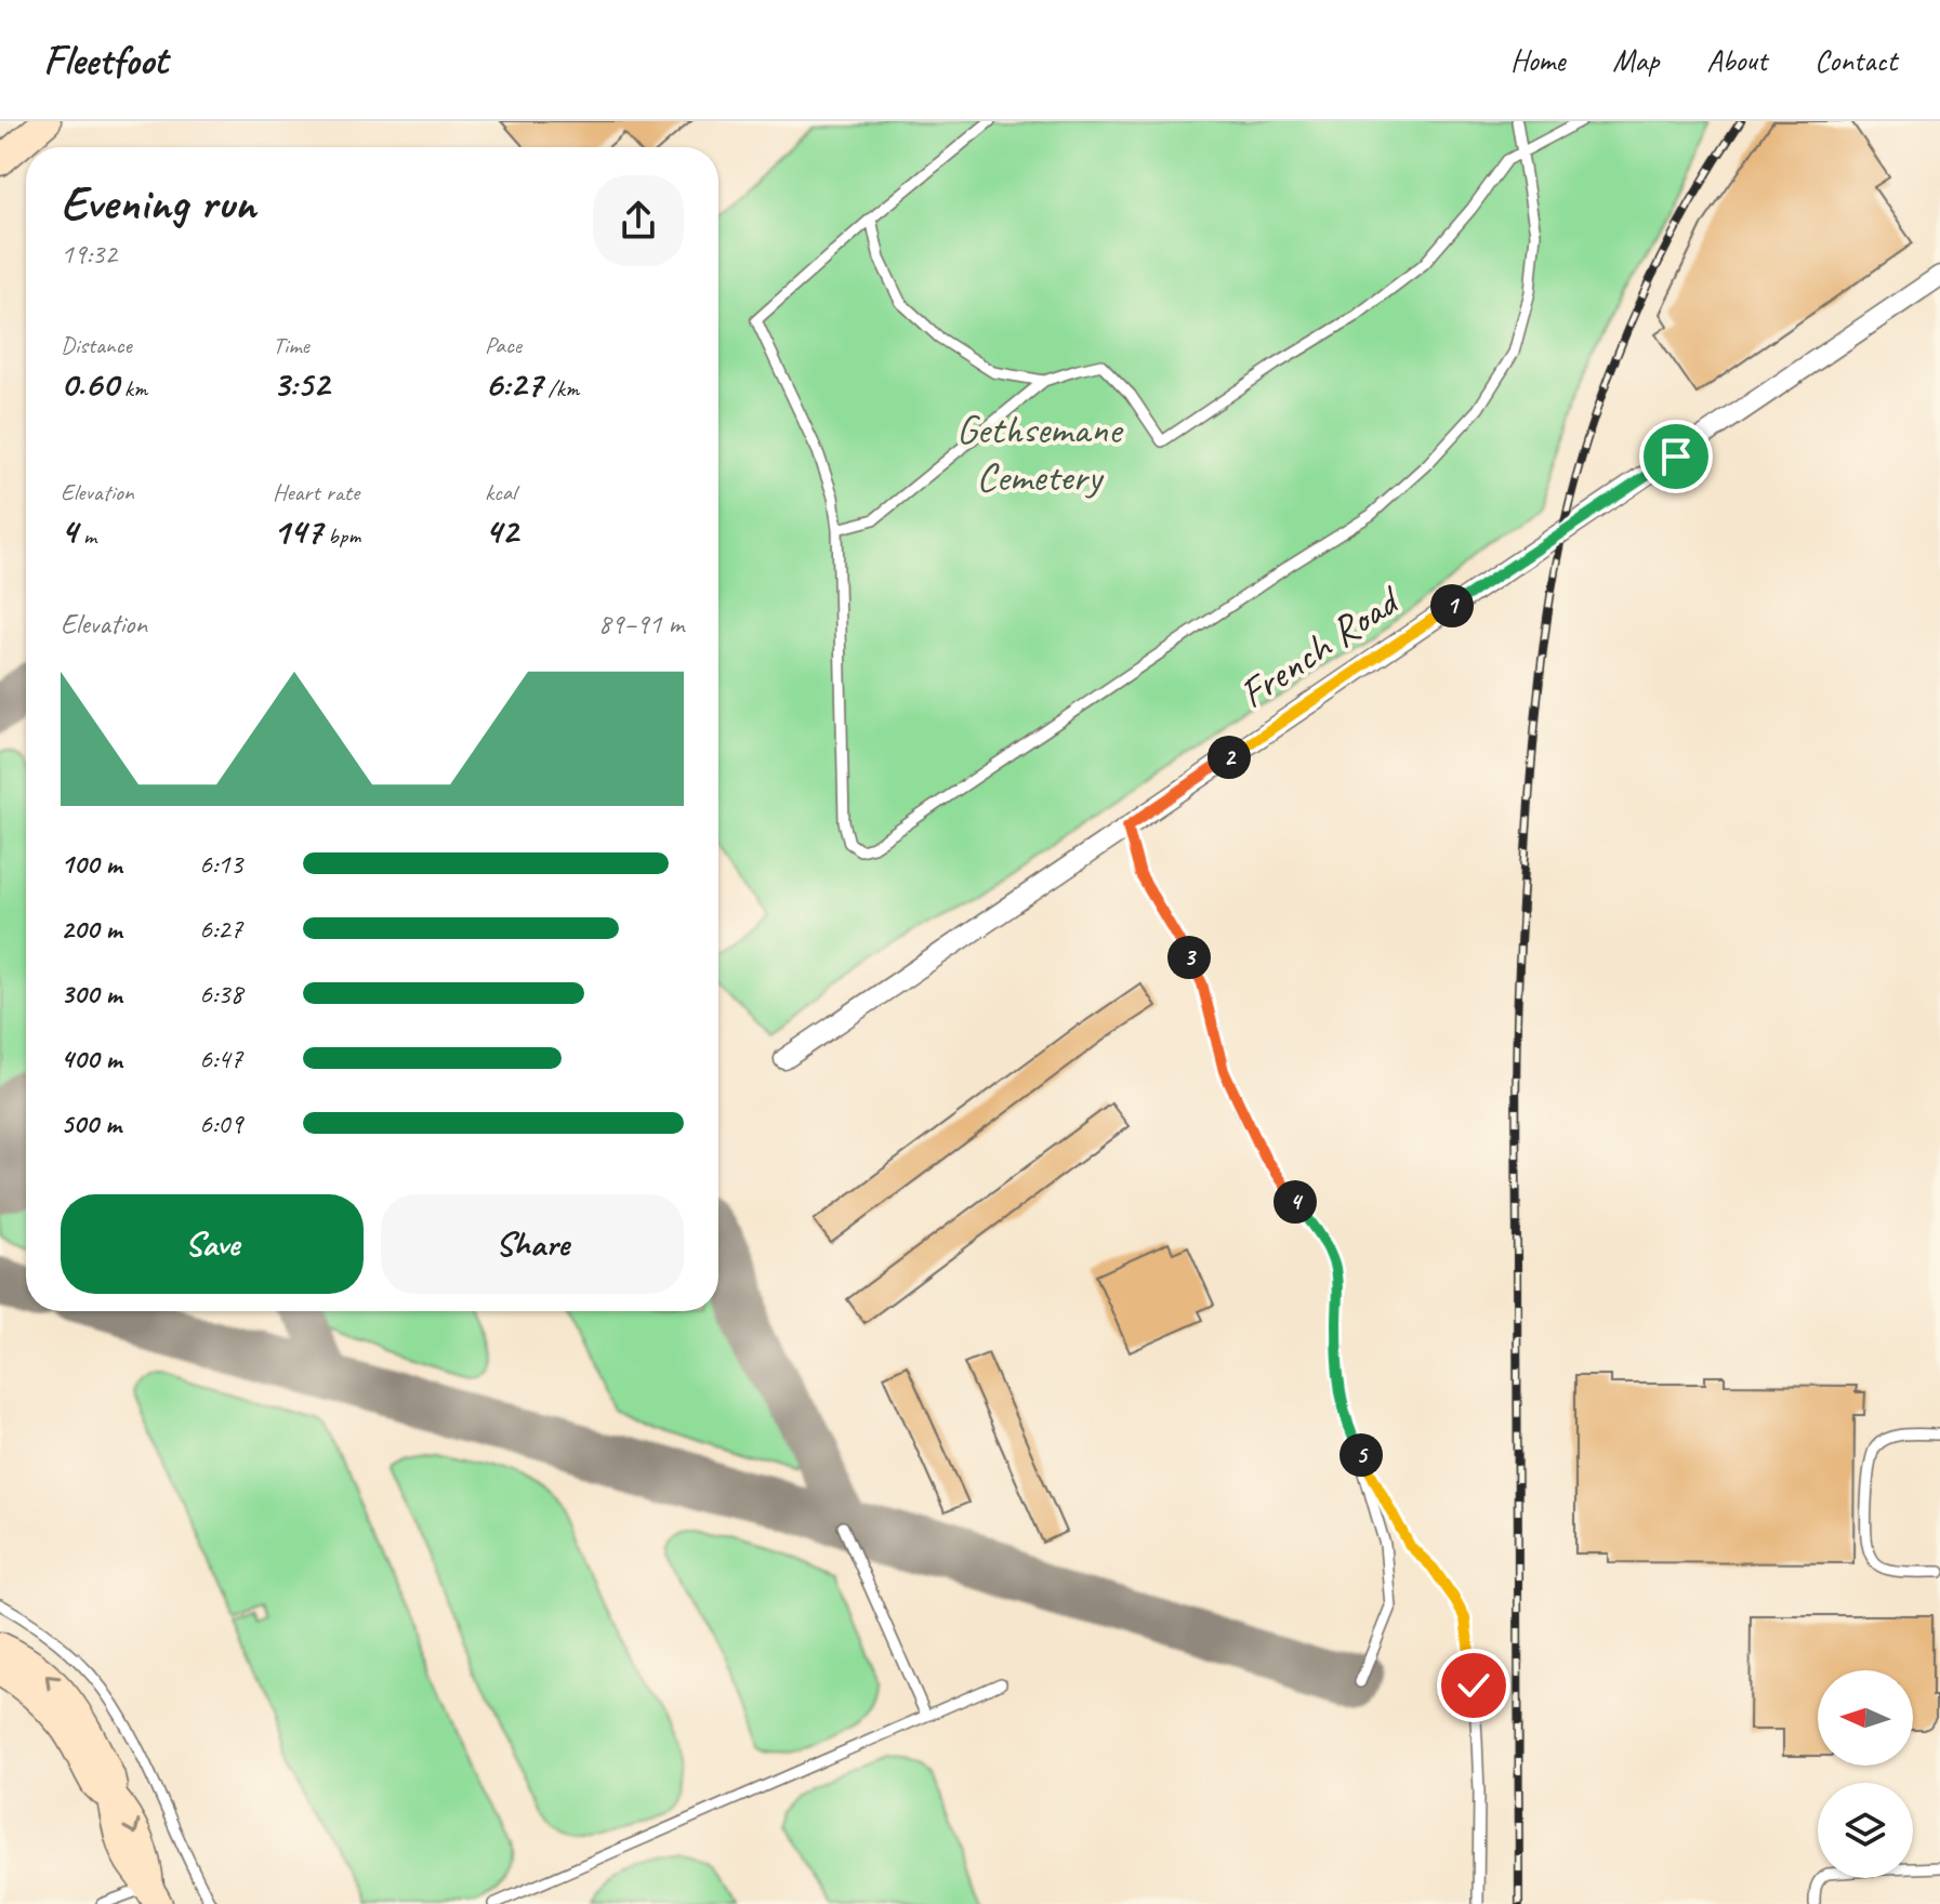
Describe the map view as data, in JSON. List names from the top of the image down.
{
  "streets": {
    "street": ["French Road"]
  },
  "parks": ["Gethsemane Cemetery"],
  "north": "left",
  "page": {
    "header": "Fleetfoot",
    "nav": [
      "Home",
      "Map",
      "About",
      "Contact"
    ],
    "heading": ["Evening run", "19:32"],
    "stats": [
      ["Distance", "0.60 km"],
      ["Time", "3:52"],
      ["Pace", "6:27 /km"],
      ["Elevation", "4 m"],
      ["Heart rate", "147 bpm"],
      ["kcal", "42"]
    ],
    "pins": [
      "1",
      "2",
      "3",
      "4",
      "5"
    ],
    "chart": ["Elevation", "89–91 m"],
    "list": [
      {
        "name": "100 m",
        "note": "6:13"
      },
      {
        "name": "200 m",
        "note": "6:27"
      },
      {
        "name": "300 m",
        "note": "6:38"
      },
      {
        "name": "400 m",
        "note": "6:47"
      },
      {
        "name": "500 m",
        "note": "6:09"
      }
    ],
    "buttons": ["Save", "Share"]
  }
}
